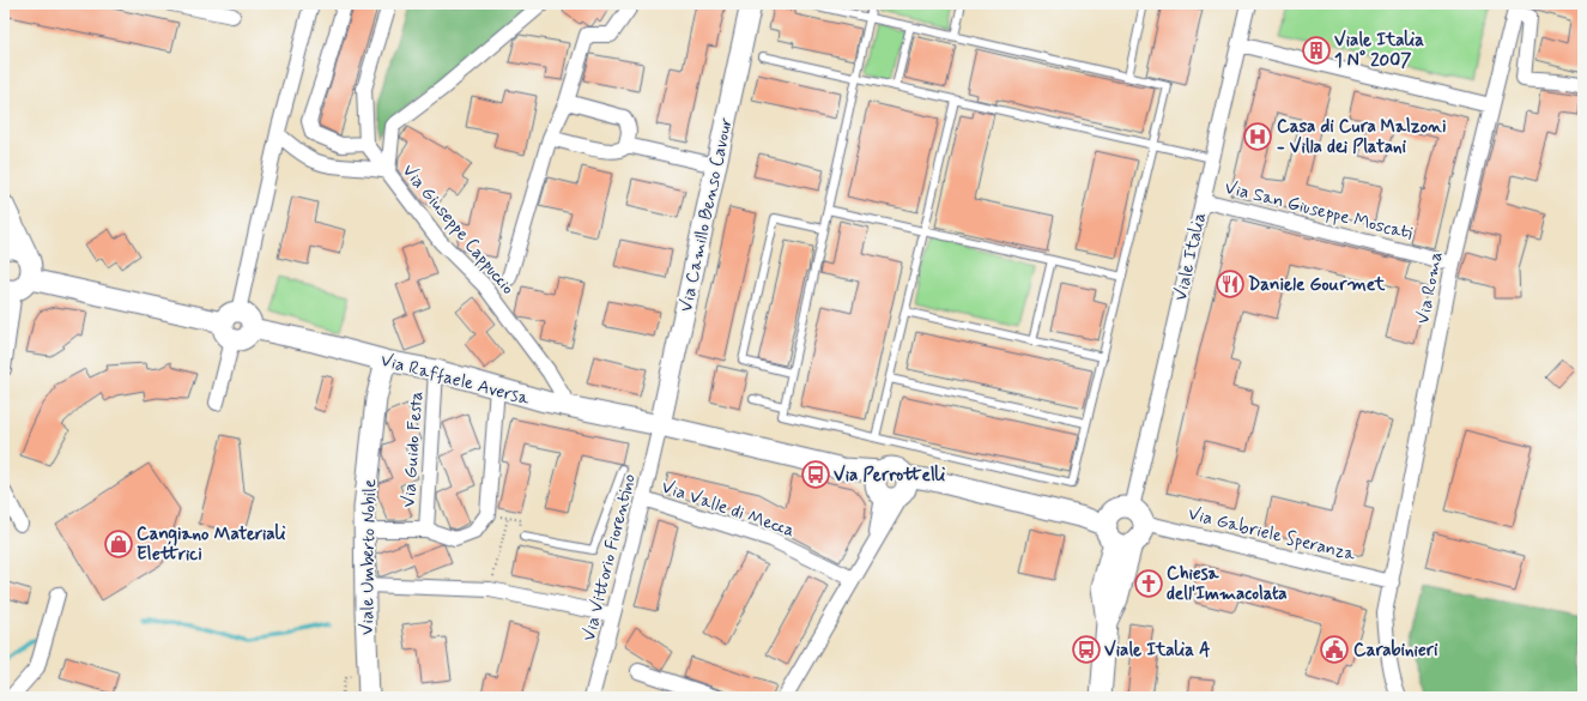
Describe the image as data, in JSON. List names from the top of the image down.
{
  "streets": {
    "main road": ["Via Camillo Benso Cavour", "Via Raffaele Aversa", "Viale Umberto Nobile"],
    "street": [
      "Via San Giuseppe Moscati",
      "Via Giuseppe Cappuccio",
      "Viale Italia",
      "Via Roma",
      "Via Guido Festa",
      "Via Valle di Mecca",
      "Via Gabriele Speranza",
      "Via Vittorio Fiorentino"
    ]
  },
  "crossings": [
    ["Via San Giuseppe Moscati", "Viale Italia"],
    ["Via San Giuseppe Moscati", "Via Roma"],
    ["Via Camillo Benso Cavour", "Via Raffaele Aversa"],
    ["Via Camillo Benso Cavour", "Via Vittorio Fiorentino"],
    ["Via Giuseppe Cappuccio", "Via Raffaele Aversa"],
    ["Viale Italia", "Via Gabriele Speranza"],
    ["Via Roma", "Via Gabriele Speranza"],
    ["Via Raffaele Aversa", "Via Guido Festa"],
    ["Via Raffaele Aversa", "Viale Umberto Nobile"],
    ["Via Raffaele Aversa", "Via Vittorio Fiorentino"],
    ["Via Guido Festa", "Viale Umberto Nobile"],
    ["Via Valle di Mecca", "Via Vittorio Fiorentino"]
  ],
  "places": {
    "building": ["Viale Italia 1 N° 2007"],
    "hospital": ["Casa di Cura Malzoni - Villa dei Platani"],
    "restaurant": ["Daniele Gourmet"],
    "bus stop": ["Via Perrottelli", "Viale Italia A"],
    "shop": ["Cangiano Materiali Elettrici"],
    "church": ["Chiesa dell'Immacolata"],
    "public building": ["Carabinieri"]
  }
}
